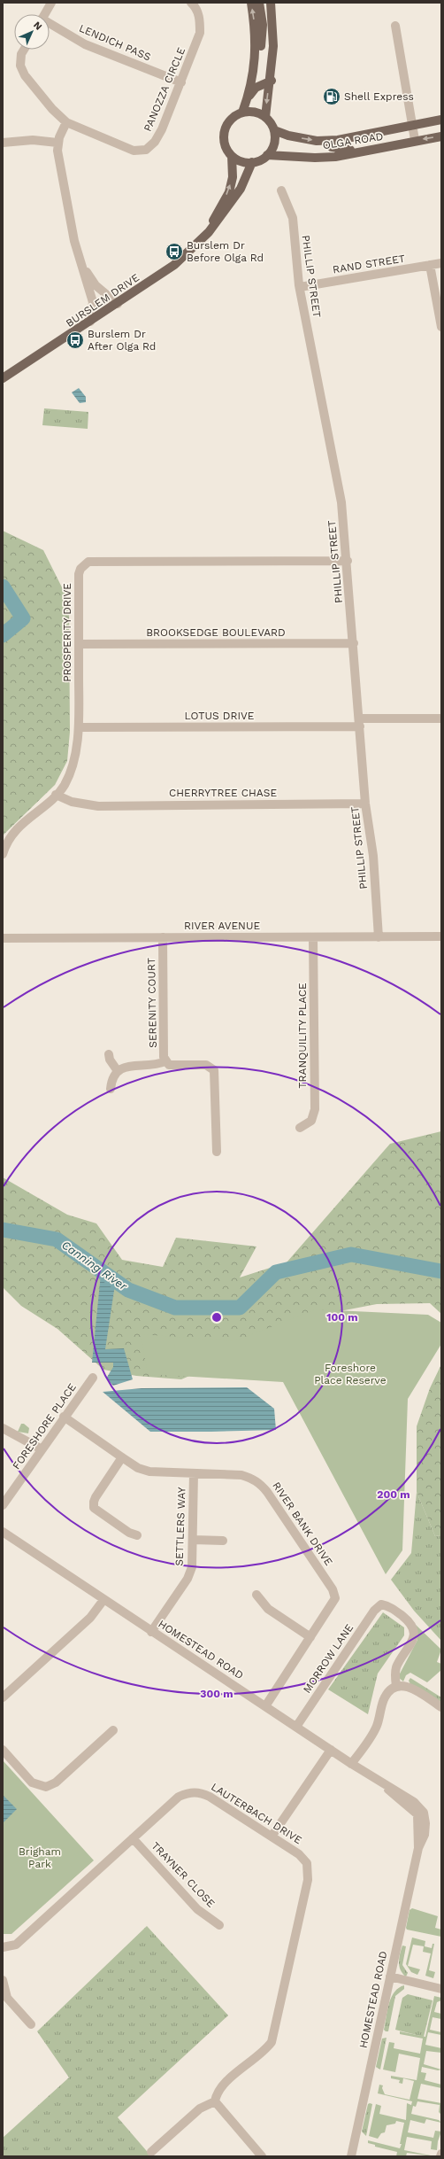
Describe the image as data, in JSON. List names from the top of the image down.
{
  "streets": {
    "main road": ["OLGA ROAD", "BURSLEM DRIVE"],
    "street": [
      "LENDICH PASS",
      "PANOZZA CIRCLE",
      "RAND STREET",
      "PHILLIP STREET",
      "PROSPERITY DRIVE",
      "BROOKSEDGE BOULEVARD",
      "LOTUS DRIVE",
      "CHERRYTREE CHASE",
      "RIVER AVENUE",
      "SERENITY COURT",
      "TRANQUILITY PLACE",
      "FORESHORE PLACE",
      "RIVER BANK DRIVE",
      "SETTLERS WAY",
      "HOMESTEAD ROAD",
      "MORROW LANE",
      "LAUTERBACH DRIVE",
      "TRAYNER CLOSE"
    ]
  },
  "crossings": [
    ["LENDICH PASS", "PANOZZA CIRCLE"],
    ["OLGA ROAD", "BURSLEM DRIVE"],
    ["RAND STREET", "PHILLIP STREET"],
    ["PHILLIP STREET", "PROSPERITY DRIVE"],
    ["PHILLIP STREET", "BROOKSEDGE BOULEVARD"],
    ["PHILLIP STREET", "LOTUS DRIVE"],
    ["PHILLIP STREET", "CHERRYTREE CHASE"],
    ["PHILLIP STREET", "RIVER AVENUE"],
    ["PROSPERITY DRIVE", "BROOKSEDGE BOULEVARD"],
    ["PROSPERITY DRIVE", "LOTUS DRIVE"],
    ["PROSPERITY DRIVE", "CHERRYTREE CHASE"],
    ["RIVER AVENUE", "SERENITY COURT"],
    ["RIVER AVENUE", "TRANQUILITY PLACE"],
    ["FORESHORE PLACE", "RIVER BANK DRIVE"],
    ["RIVER BANK DRIVE", "SETTLERS WAY"],
    ["RIVER BANK DRIVE", "HOMESTEAD ROAD"],
    ["SETTLERS WAY", "HOMESTEAD ROAD"],
    ["HOMESTEAD ROAD", "MORROW LANE"],
    ["LAUTERBACH DRIVE", "TRAYNER CLOSE"]
  ],
  "water": ["Canning River"],
  "parks": ["Foreshore Place Reserve", "Brigham Park"],
  "places": {
    "fuel station": ["Shell Express"],
    "bus stop": ["Burslem Dr Before Olga Rd", "Burslem Dr After Olga Rd"]
  },
  "north": "top right",
  "rings": ["100 m", "200 m", "300 m"]
}
